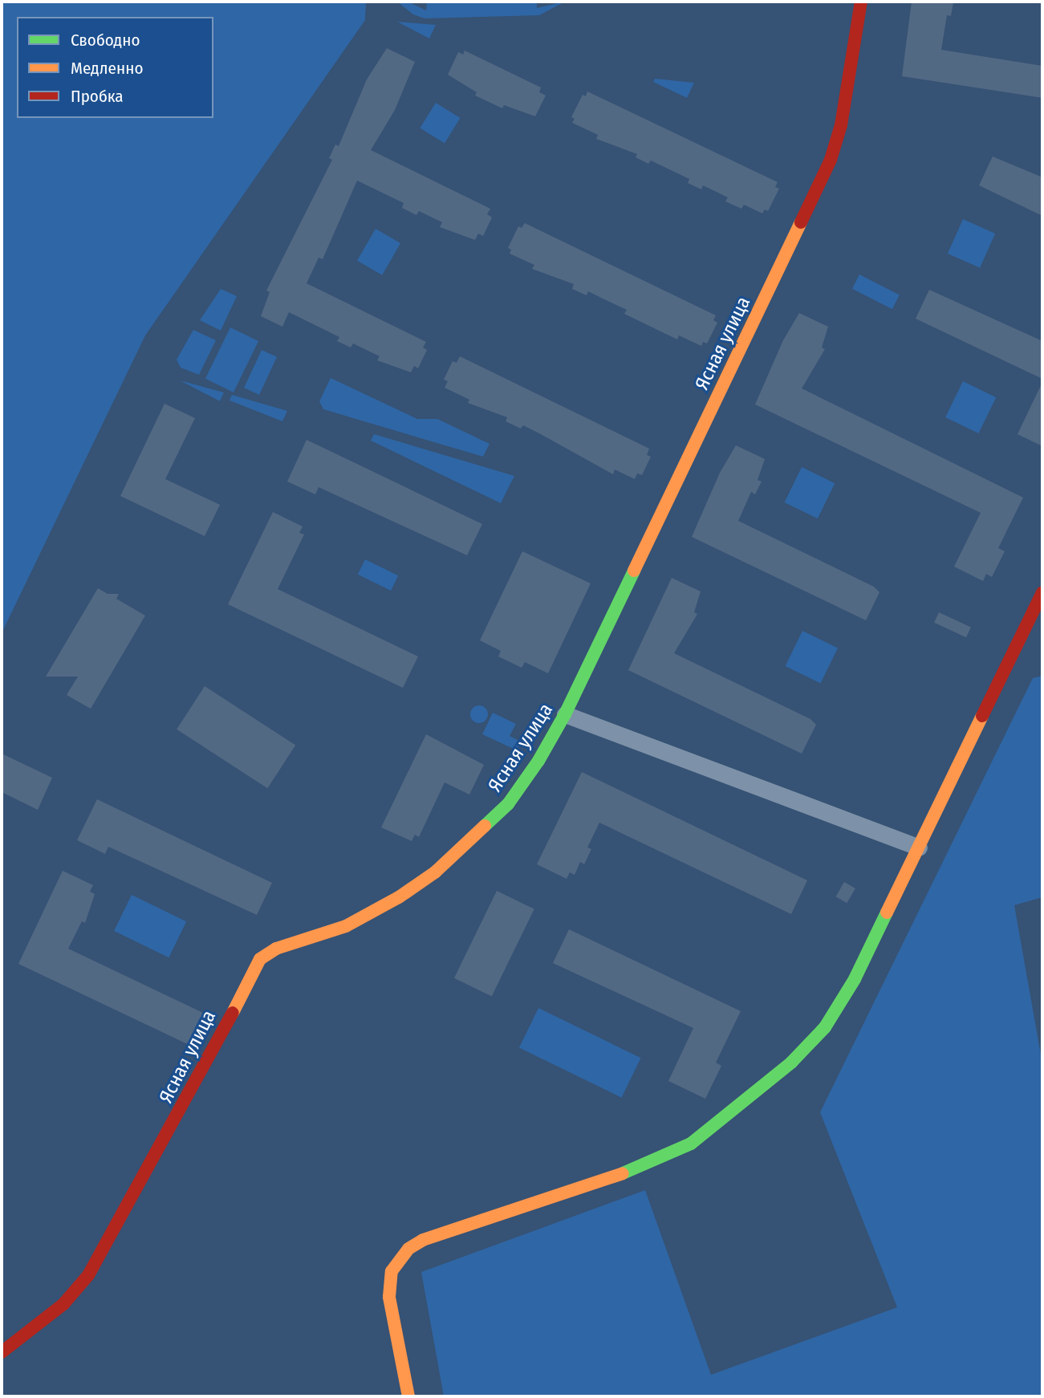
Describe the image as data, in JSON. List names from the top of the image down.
{
  "streets": {
    "street": ["Ясная улица"]
  },
  "legend": ["Свободно", "Медленно", "Пробка"]
}
